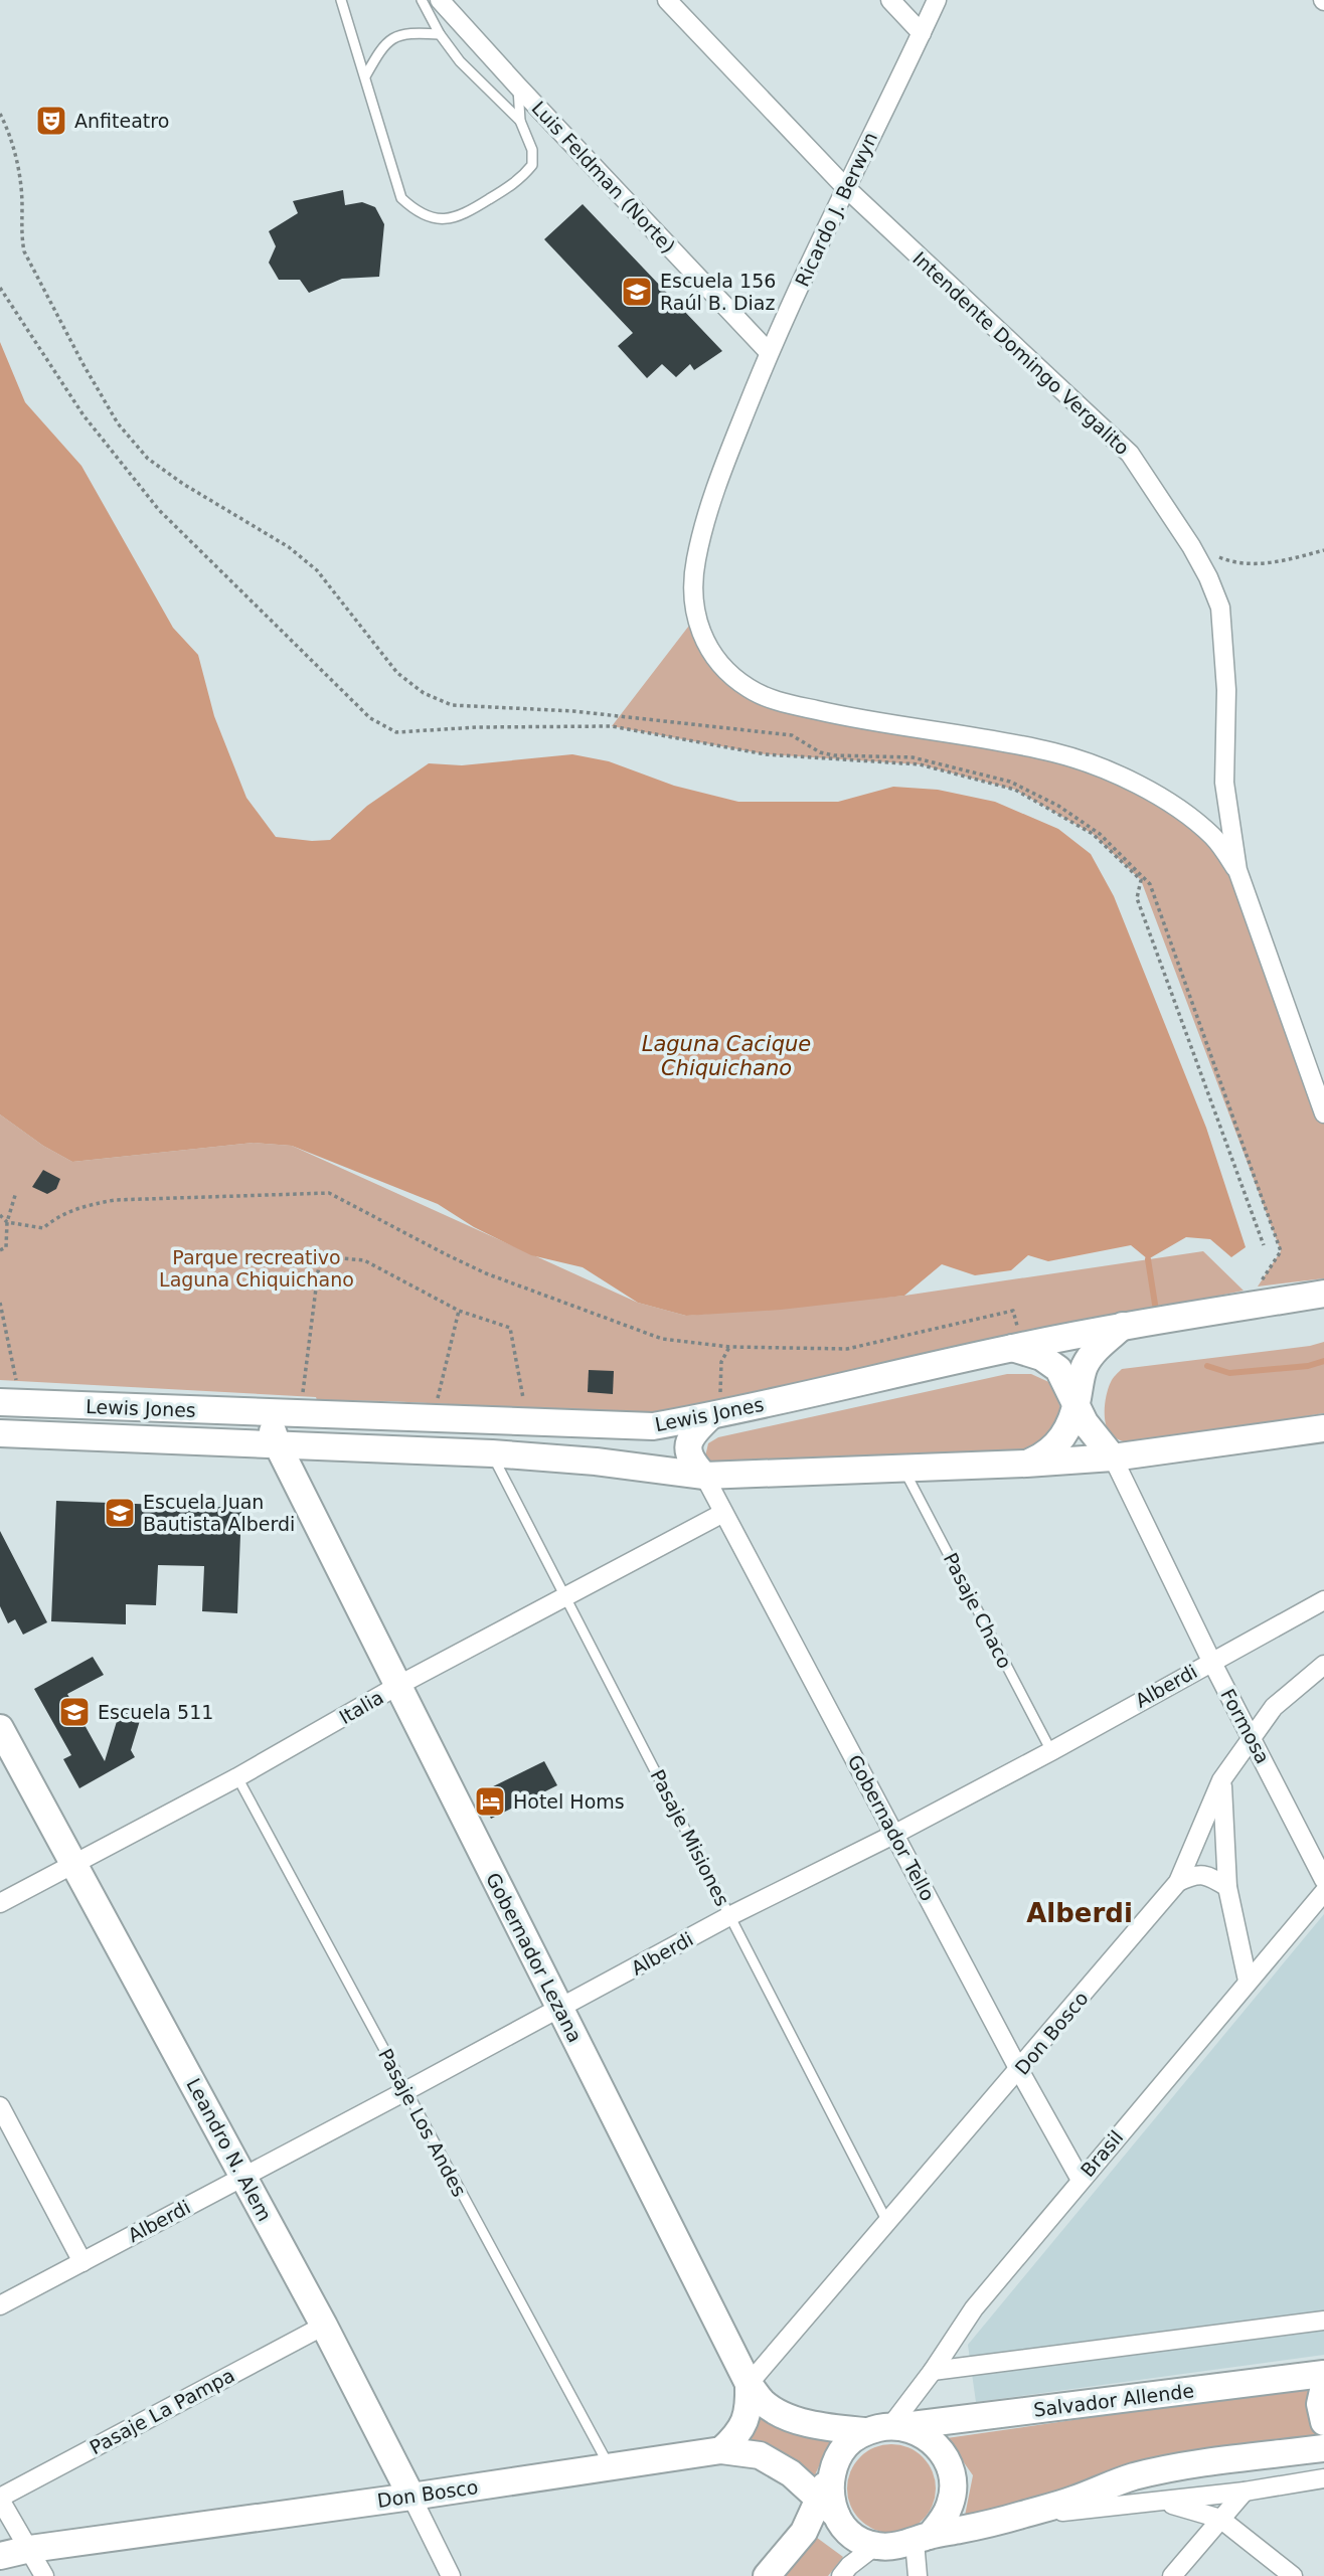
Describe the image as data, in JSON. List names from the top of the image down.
{
  "streets": {
    "street": [
      "Luis Feldman (Norte)",
      "Ricardo J. Berwyn",
      "Intendente Domingo Vergalito",
      "Lewis Jones",
      "Alberdi",
      "Italia",
      "Formosa",
      "Gobernador Tello",
      "Gobernador Lezana",
      "Don Bosco",
      "Leandro N. Alem",
      "Brasil",
      "Salvador Allende",
      "Pasaje La Pampa"
    ],
    "lane": ["Pasaje Chaco", "Pasaje Misiones", "Pasaje Los Andes"]
  },
  "crossings": [
    ["Luis Feldman (Norte)", "Ricardo J. Berwyn"],
    ["Ricardo J. Berwyn", "Intendente Domingo Vergalito"],
    ["Lewis Jones", "Pasaje Chaco"],
    ["Lewis Jones", "Formosa"],
    ["Lewis Jones", "Gobernador Tello"],
    ["Lewis Jones", "Pasaje Misiones"],
    ["Lewis Jones", "Gobernador Lezana"],
    ["Pasaje Chaco", "Alberdi"],
    ["Alberdi", "Formosa"],
    ["Alberdi", "Gobernador Tello"],
    ["Alberdi", "Pasaje Misiones"],
    ["Alberdi", "Gobernador Lezana"],
    ["Alberdi", "Pasaje Los Andes"],
    ["Alberdi", "Leandro N. Alem"],
    ["Italia", "Gobernador Tello"],
    ["Italia", "Pasaje Misiones"],
    ["Italia", "Gobernador Lezana"],
    ["Italia", "Pasaje Los Andes"],
    ["Italia", "Leandro N. Alem"],
    ["Formosa", "Don Bosco"],
    ["Gobernador Tello", "Don Bosco"],
    ["Gobernador Tello", "Brasil"],
    ["Pasaje Misiones", "Don Bosco"],
    ["Gobernador Lezana", "Don Bosco"],
    ["Gobernador Lezana", "Brasil"],
    ["Gobernador Lezana", "Salvador Allende"],
    ["Don Bosco", "Pasaje Los Andes"],
    ["Don Bosco", "Leandro N. Alem"],
    ["Don Bosco", "Brasil"],
    ["Don Bosco", "Salvador Allende"],
    ["Leandro N. Alem", "Pasaje La Pampa"],
    ["Brasil", "Salvador Allende"]
  ],
  "districts": ["Alberdi"],
  "water": ["Laguna Cacique Chiquichano"],
  "parks": ["Parque recreativo Laguna Chiquichano"],
  "places": {
    "theatre": ["Anfiteatro"],
    "school or university": ["Escuela 156 Raúl B. Diaz", "Escuela Juan Bautista Alberdi", "Escuela 511"],
    "hotel": ["Hotel Homs"]
  }
}
